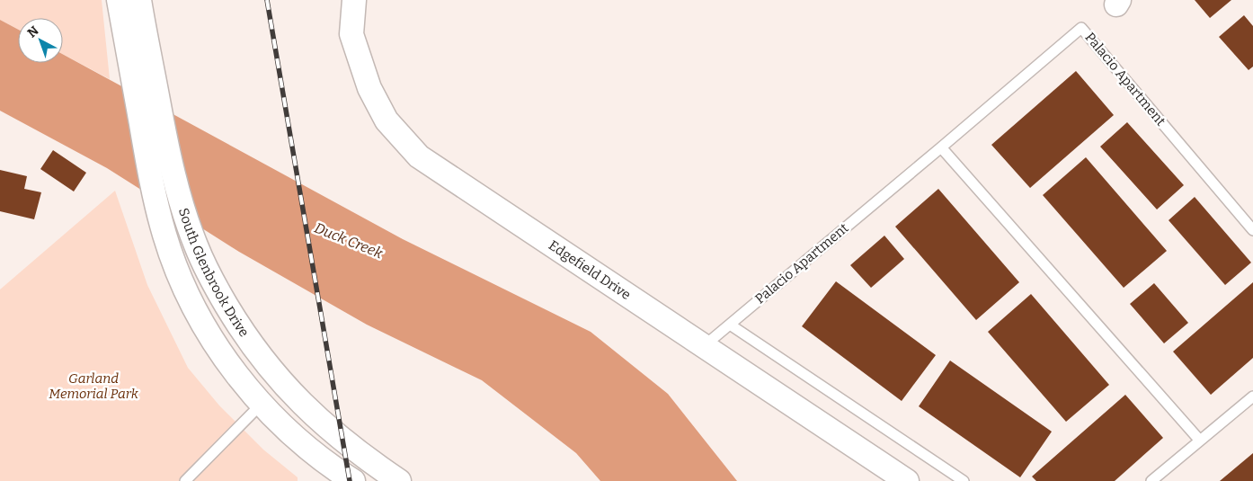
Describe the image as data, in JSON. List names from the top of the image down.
{
  "streets": {
    "street": ["Edgefield Drive", "South Glenbrook Drive"],
    "lane": ["Palacio Apartment"]
  },
  "crossings": [
    ["Palacio Apartment", "Edgefield Drive"]
  ],
  "water": ["Duck Creek"],
  "parks": ["Garland Memorial Park"],
  "north": "top left"
}
